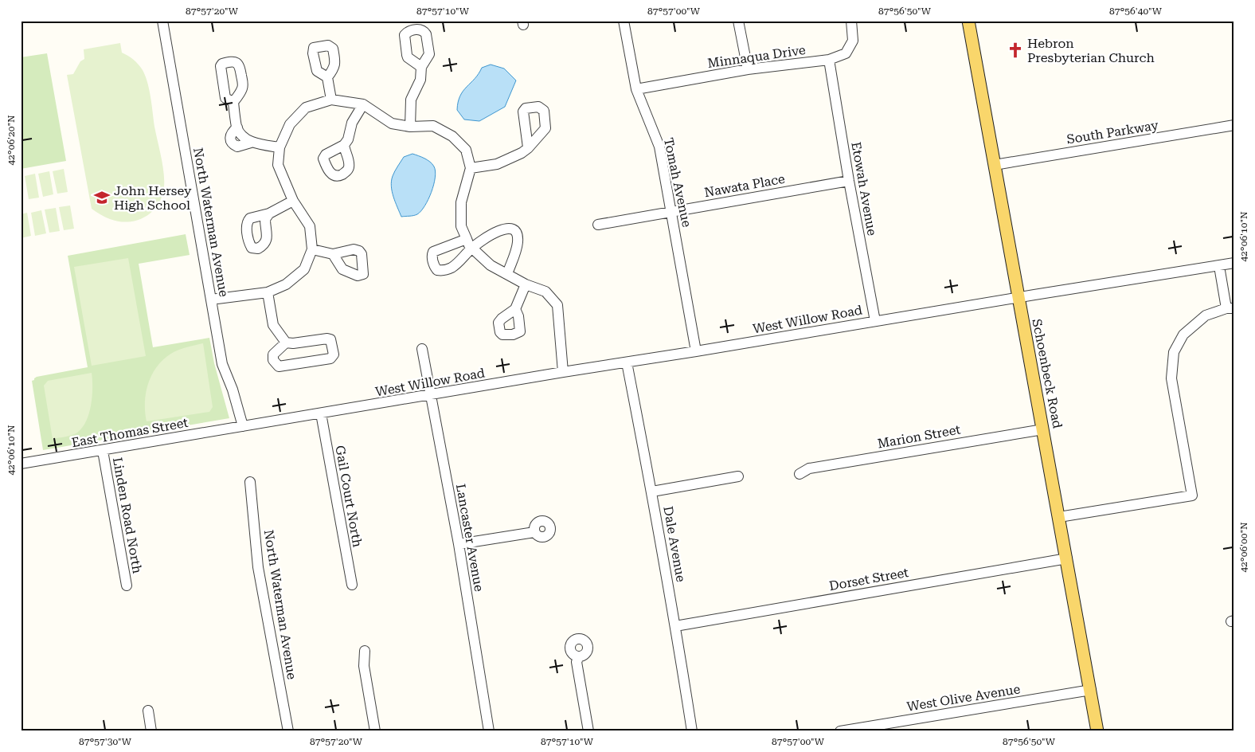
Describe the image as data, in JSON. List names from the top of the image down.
{
  "streets": {
    "main road": ["Schoenbeck Road"],
    "street": [
      "Minnaqua Drive",
      "South Parkway",
      "Tomah Avenue",
      "Nawata Place",
      "Etowah Avenue",
      "North Waterman Avenue",
      "West Willow Road",
      "East Thomas Street",
      "Marion Street",
      "Gail Court North",
      "Linden Road North",
      "Lancaster Avenue",
      "Dale Avenue",
      "Dorset Street",
      "West Olive Avenue"
    ]
  },
  "crossings": [
    ["Minnaqua Drive", "Tomah Avenue"],
    ["Minnaqua Drive", "Etowah Avenue"],
    ["South Parkway", "Schoenbeck Road"],
    ["Tomah Avenue", "Nawata Place"],
    ["Tomah Avenue", "West Willow Road"],
    ["Nawata Place", "Etowah Avenue"],
    ["Etowah Avenue", "West Willow Road"],
    ["North Waterman Avenue", "West Willow Road"],
    ["North Waterman Avenue", "East Thomas Street"],
    ["West Willow Road", "Schoenbeck Road"],
    ["West Willow Road", "East Thomas Street"],
    ["West Willow Road", "Gail Court North"],
    ["West Willow Road", "Lancaster Avenue"],
    ["West Willow Road", "Dale Avenue"],
    ["Schoenbeck Road", "Marion Street"],
    ["Schoenbeck Road", "Dorset Street"],
    ["Schoenbeck Road", "West Olive Avenue"],
    ["East Thomas Street", "Linden Road North"],
    ["Dale Avenue", "Dorset Street"]
  ],
  "places": {
    "church": ["Hebron Presbyterian Church"],
    "school or university": ["John Hersey High School"]
  },
  "coordinates": [
    "87°57'20\"W",
    "87°57'10\"W",
    "87°57'00\"W",
    "87°56'50\"W",
    "87°56'40\"W",
    "42°06'20\"N",
    "42°06'10\"N",
    "42°06'00\"N",
    "87°57'30\"W"
  ]
}
